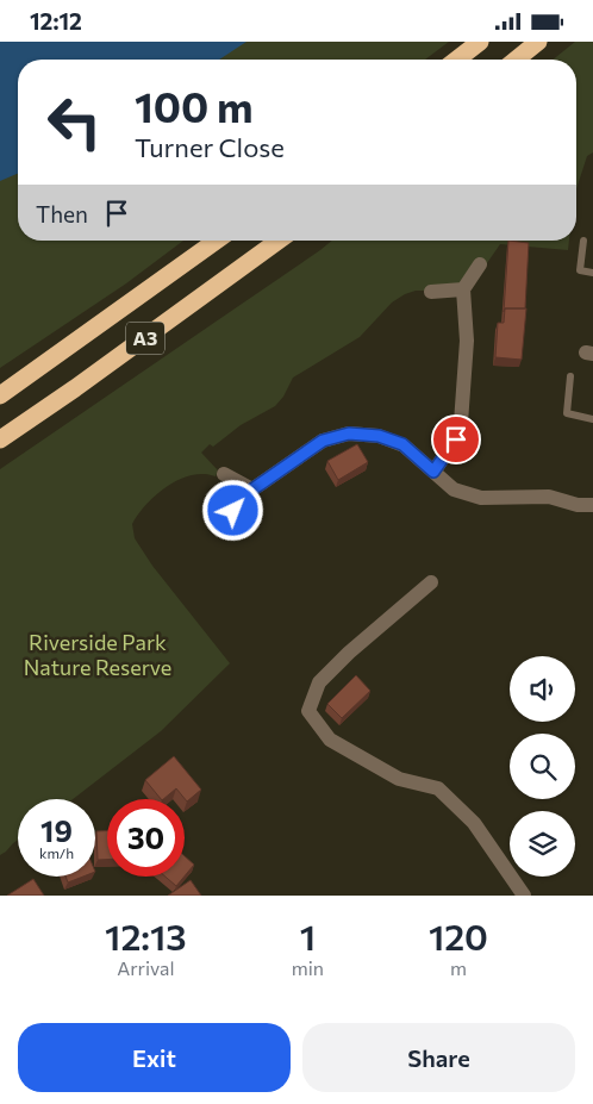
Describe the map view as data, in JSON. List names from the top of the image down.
{
  "streets": {
    "highway": ["A3"]
  },
  "parks": ["Riverside Park Nature Reserve"],
  "page": {
    "status": "12:12",
    "turn": ["100 m", "Turner Close"],
    "then": "Then",
    "speed": "19 km/h",
    "limit": "30",
    "eta": [
      "12:13",
      "Arrival",
      "1",
      "min",
      "120",
      "m"
    ],
    "buttons": ["Exit", "Share"]
  }
}
